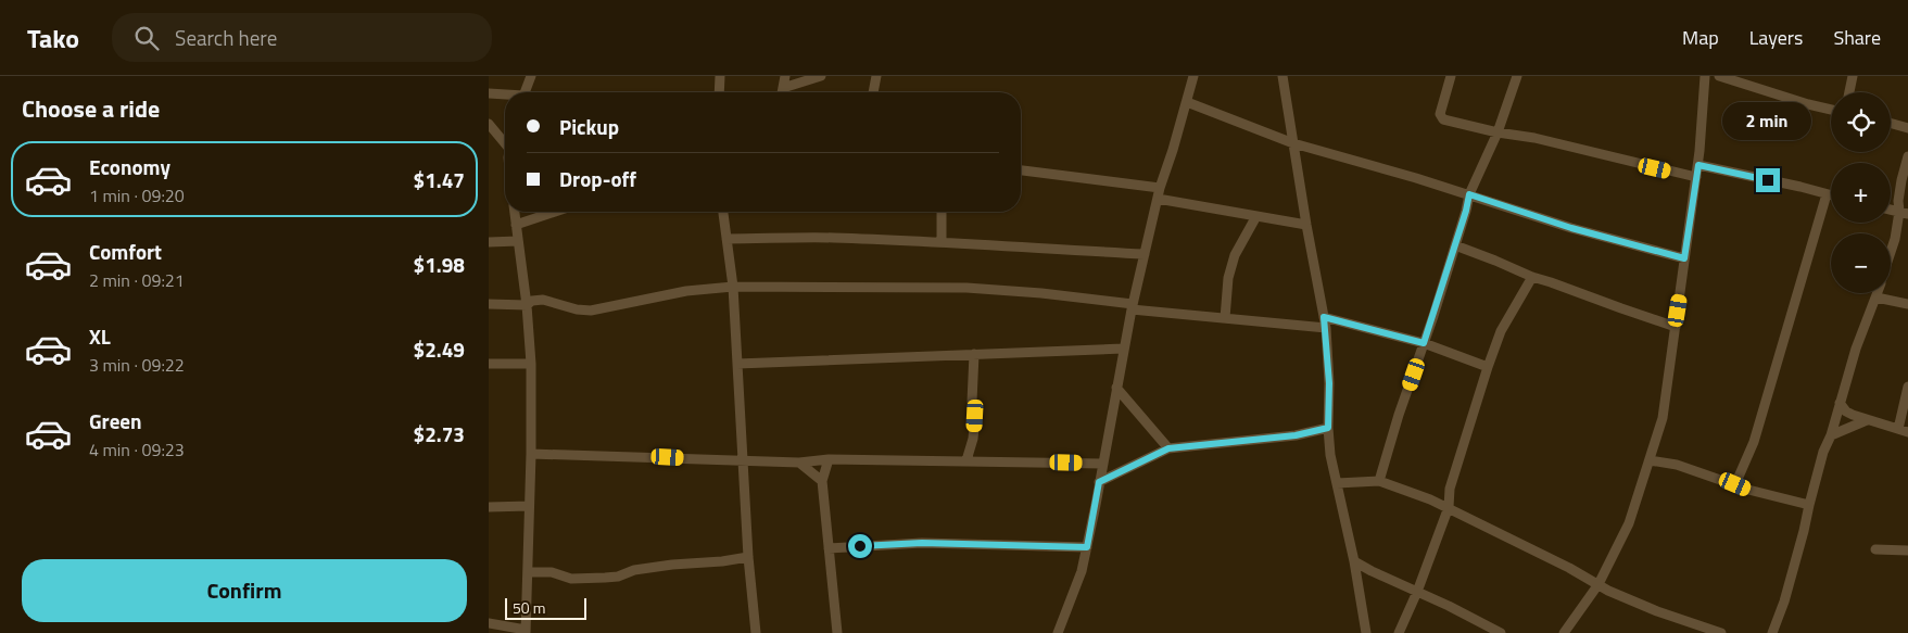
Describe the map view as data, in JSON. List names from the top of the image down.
{
  "scale_bar": "50 m",
  "page": {
    "header": "Tako",
    "search": "Search here",
    "nav": ["Map", "Layers", "Share"],
    "heading": "Choose a ride",
    "map_buttons": ["+", "−"],
    "banner": ["Pickup", "Drop-off"],
    "bubble": "2 min",
    "list": [
      {
        "name": "Economy",
        "note": "1 min · 09:20",
        "value": "$1.47"
      },
      {
        "name": "Comfort",
        "note": "2 min · 09:21",
        "value": "$1.98"
      },
      {
        "name": "XL",
        "note": "3 min · 09:22",
        "value": "$2.49"
      },
      {
        "name": "Green",
        "note": "4 min · 09:23",
        "value": "$2.73"
      }
    ],
    "buttons": "Confirm",
    "scale": "50 m"
  }
}
